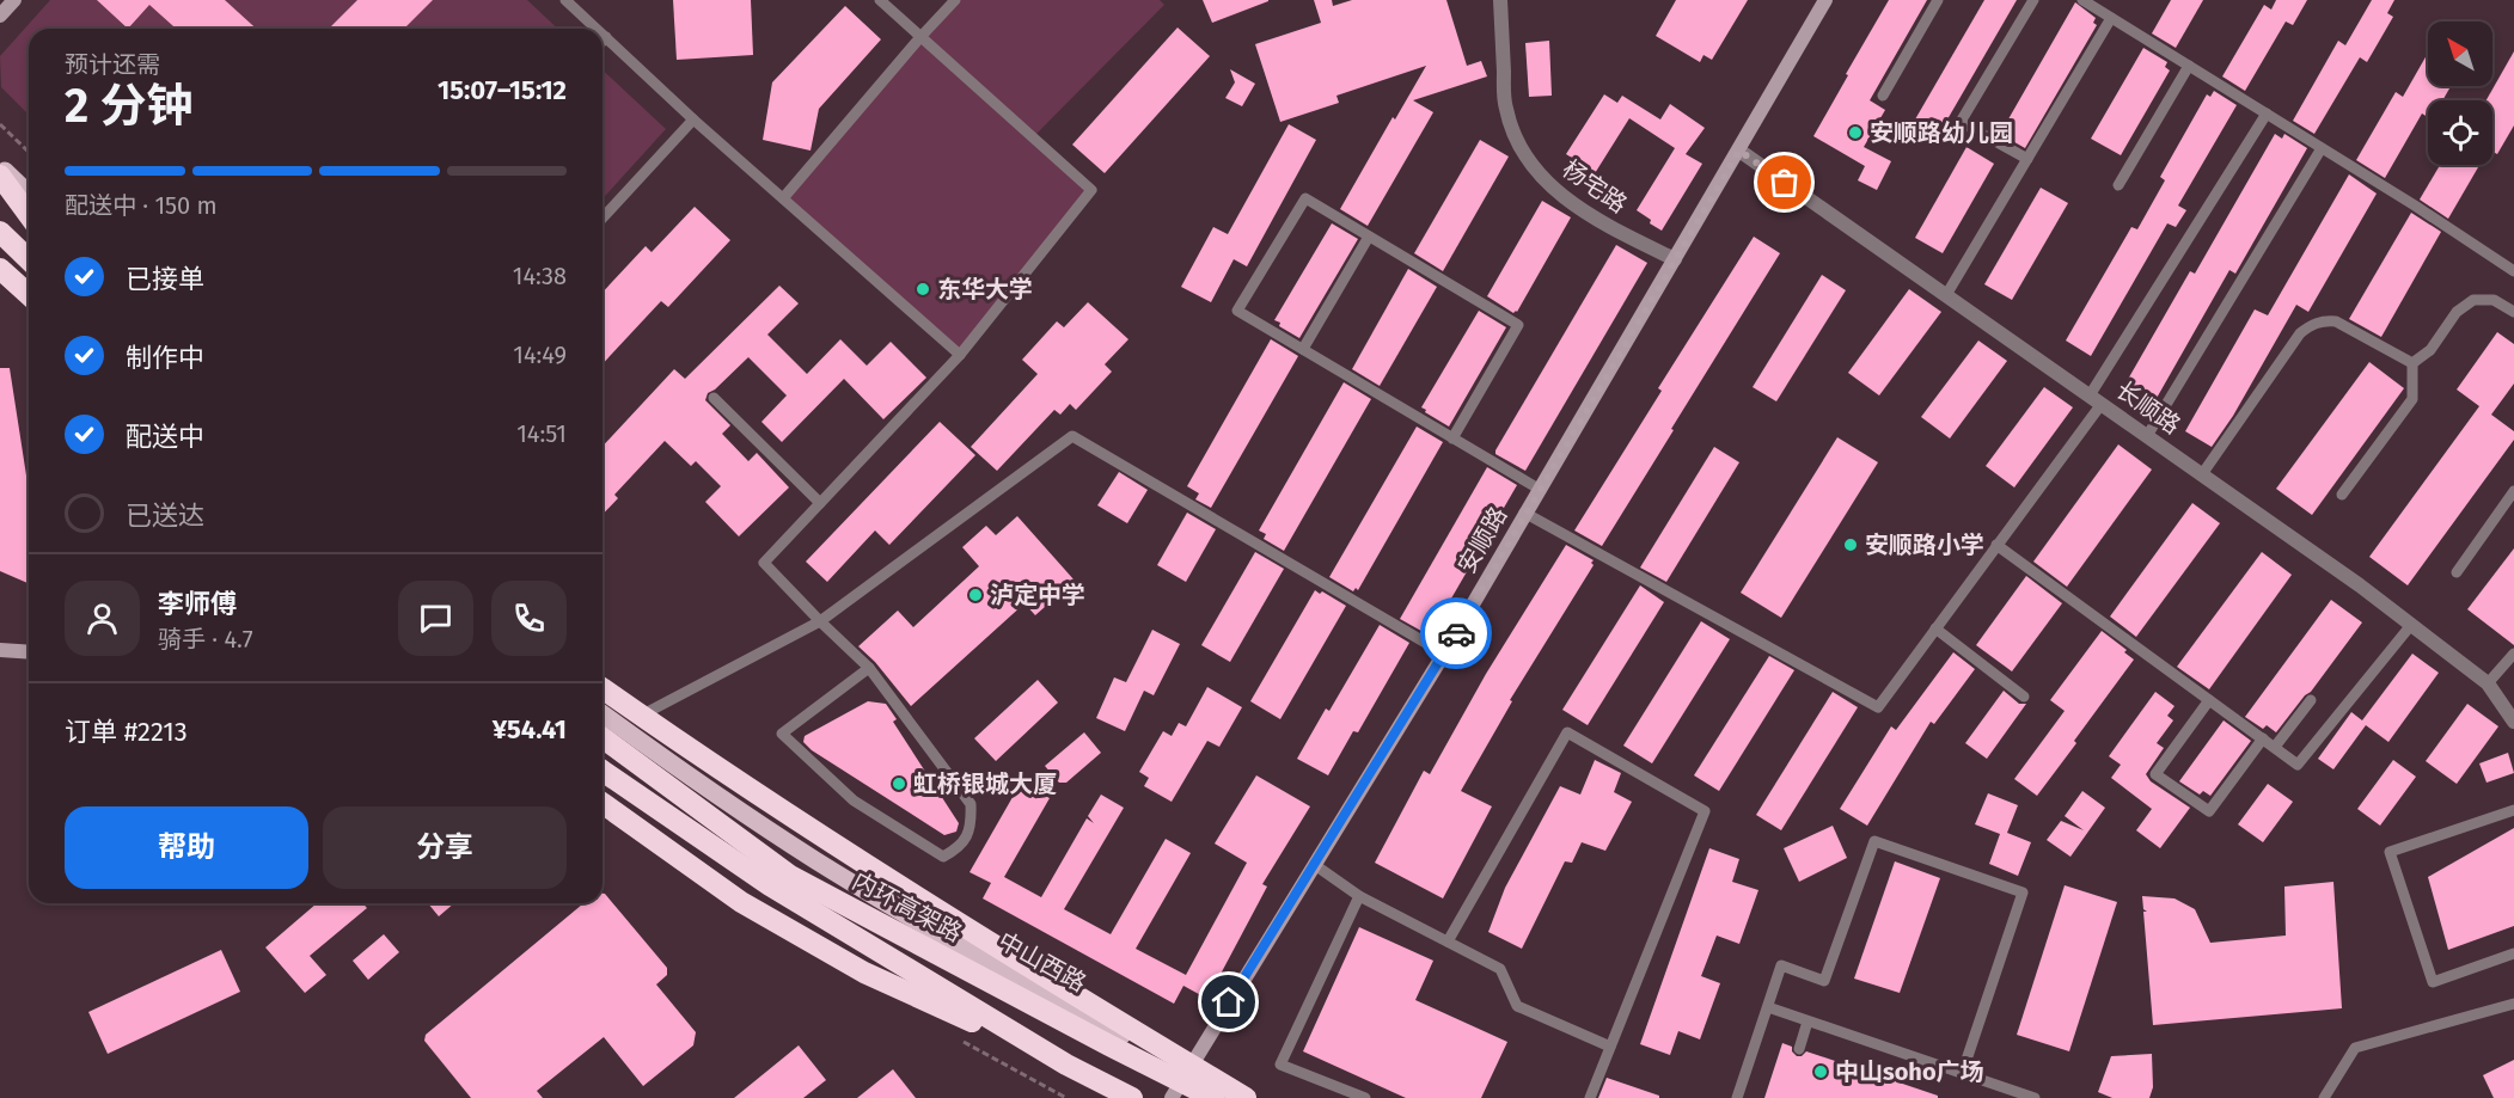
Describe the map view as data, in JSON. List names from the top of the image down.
{
  "streets": {
    "highway": ["内环高架路"],
    "main road": ["中山西路"],
    "street": ["杨宅路", "长顺路", "安顺路"]
  },
  "crossings": [
    ["杨宅路", "安顺路"],
    ["长顺路", "安顺路"],
    ["安顺路", "中山西路"]
  ],
  "places": [
    "安顺路幼儿园",
    "东华大学",
    "安顺路小学",
    "泸定中学",
    "虹桥银城大厦",
    "中山soho广场"
  ],
  "north": "top left",
  "page": {
    "heading": ["2 分钟", "预计还需", "15:07–15:12"],
    "panel": [
      "李师傅",
      "骑手 · 4.7",
      "订单 #2213",
      "¥54.41"
    ],
    "bar": "配送中 · 150 m",
    "list": [
      ["已接单", "14:38"],
      ["制作中", "14:49"],
      ["配送中", "14:51"],
      "已送达"
    ],
    "buttons": ["帮助", "分享"]
  }
}
